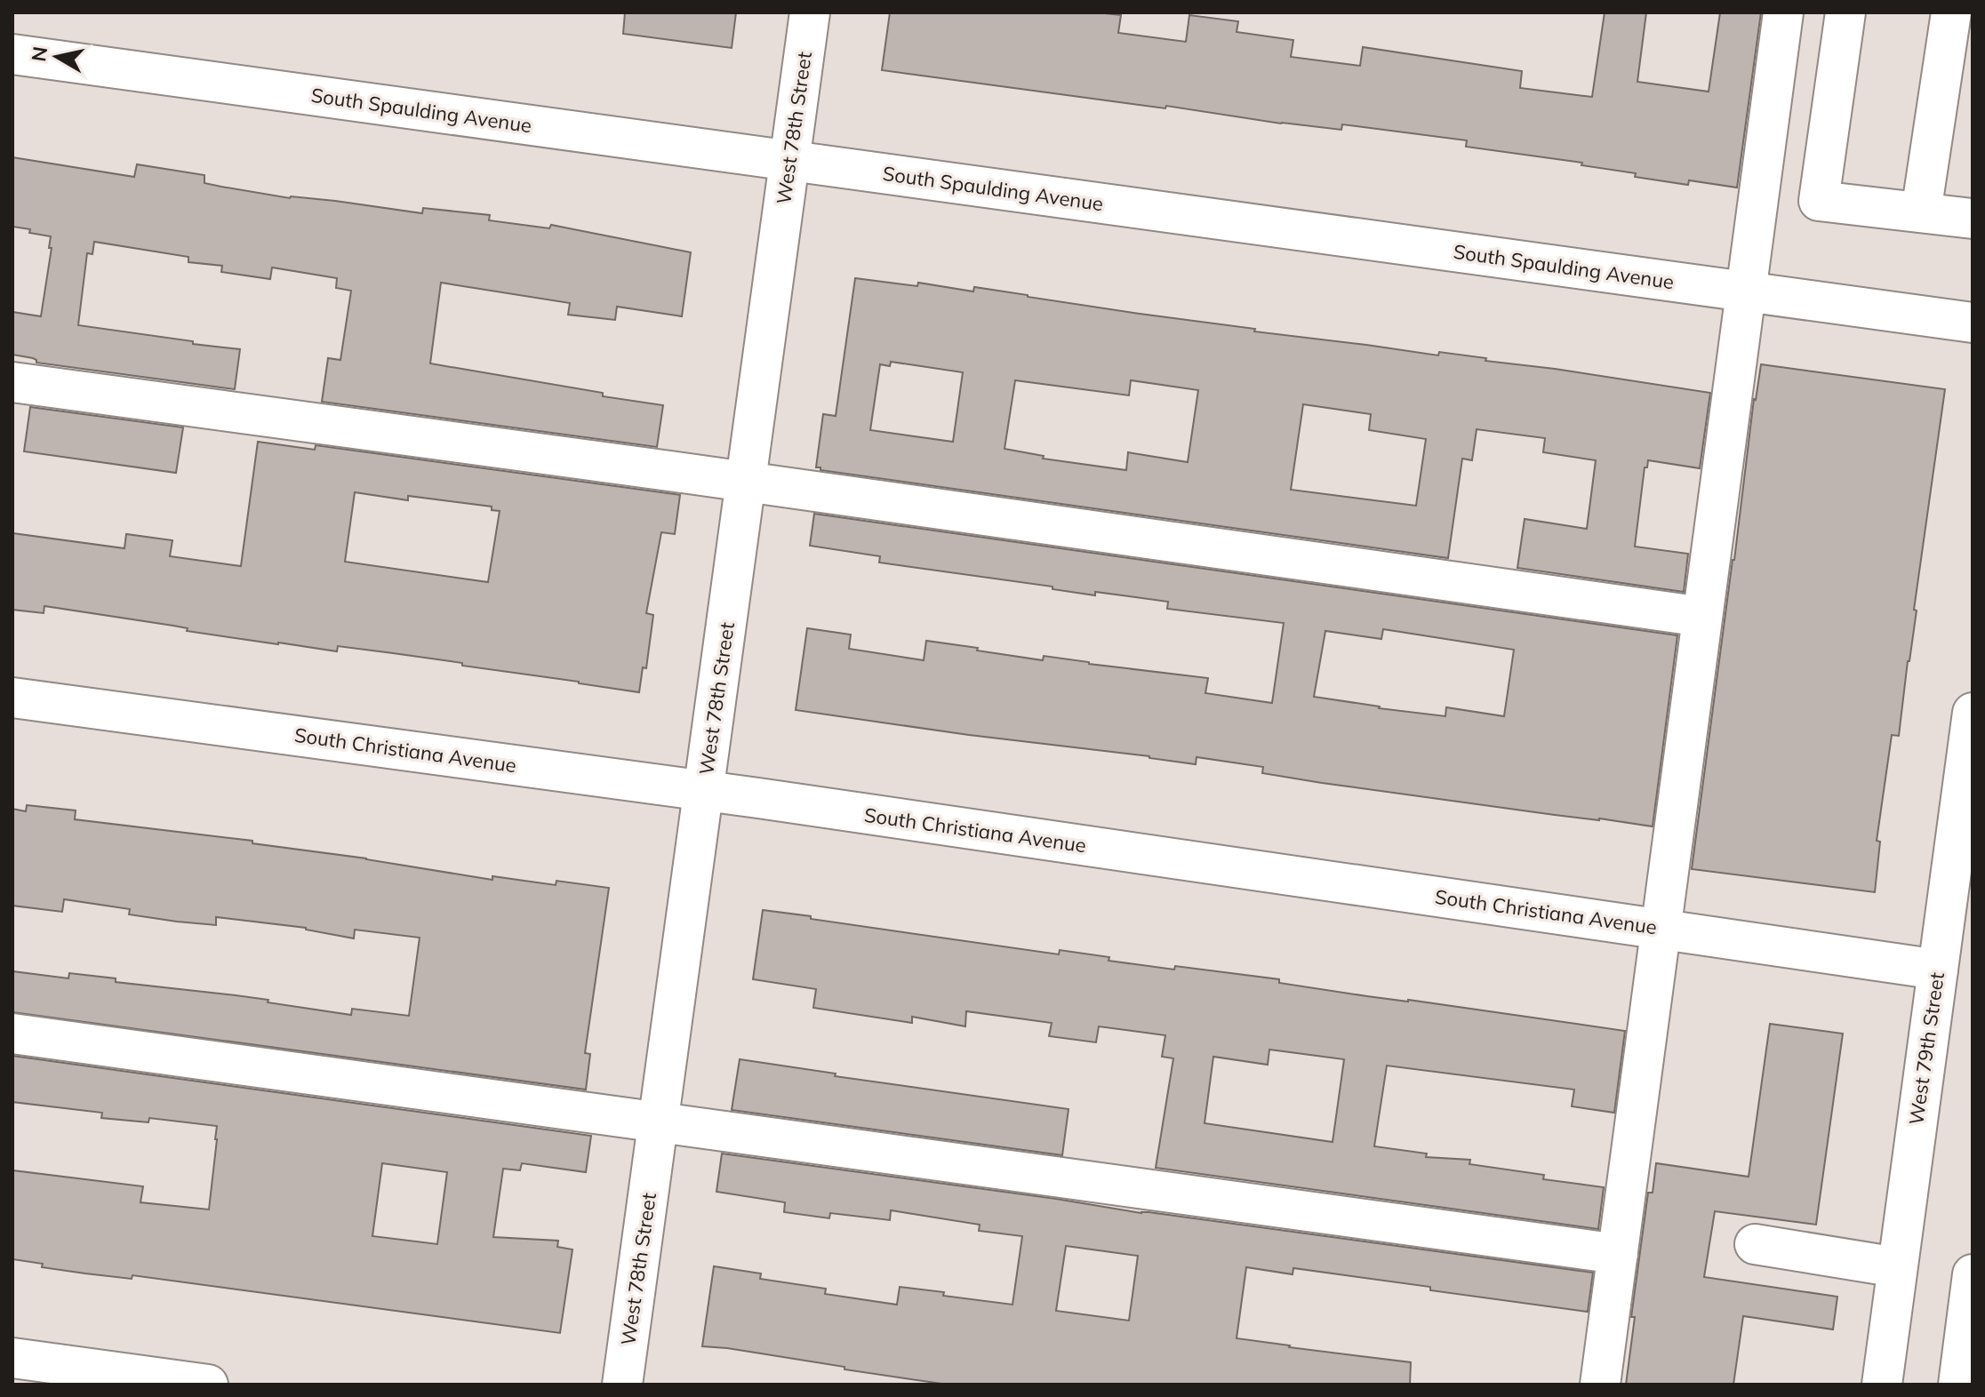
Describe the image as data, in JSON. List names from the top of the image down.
{
  "streets": {
    "street": [
      "South Spaulding Avenue",
      "West 78th Street",
      "South Christiana Avenue",
      "West 79th Street"
    ]
  },
  "crossings": [
    ["South Spaulding Avenue", "West 78th Street"],
    ["West 78th Street", "South Christiana Avenue"],
    ["South Christiana Avenue", "West 79th Street"]
  ],
  "north": "left"
}
